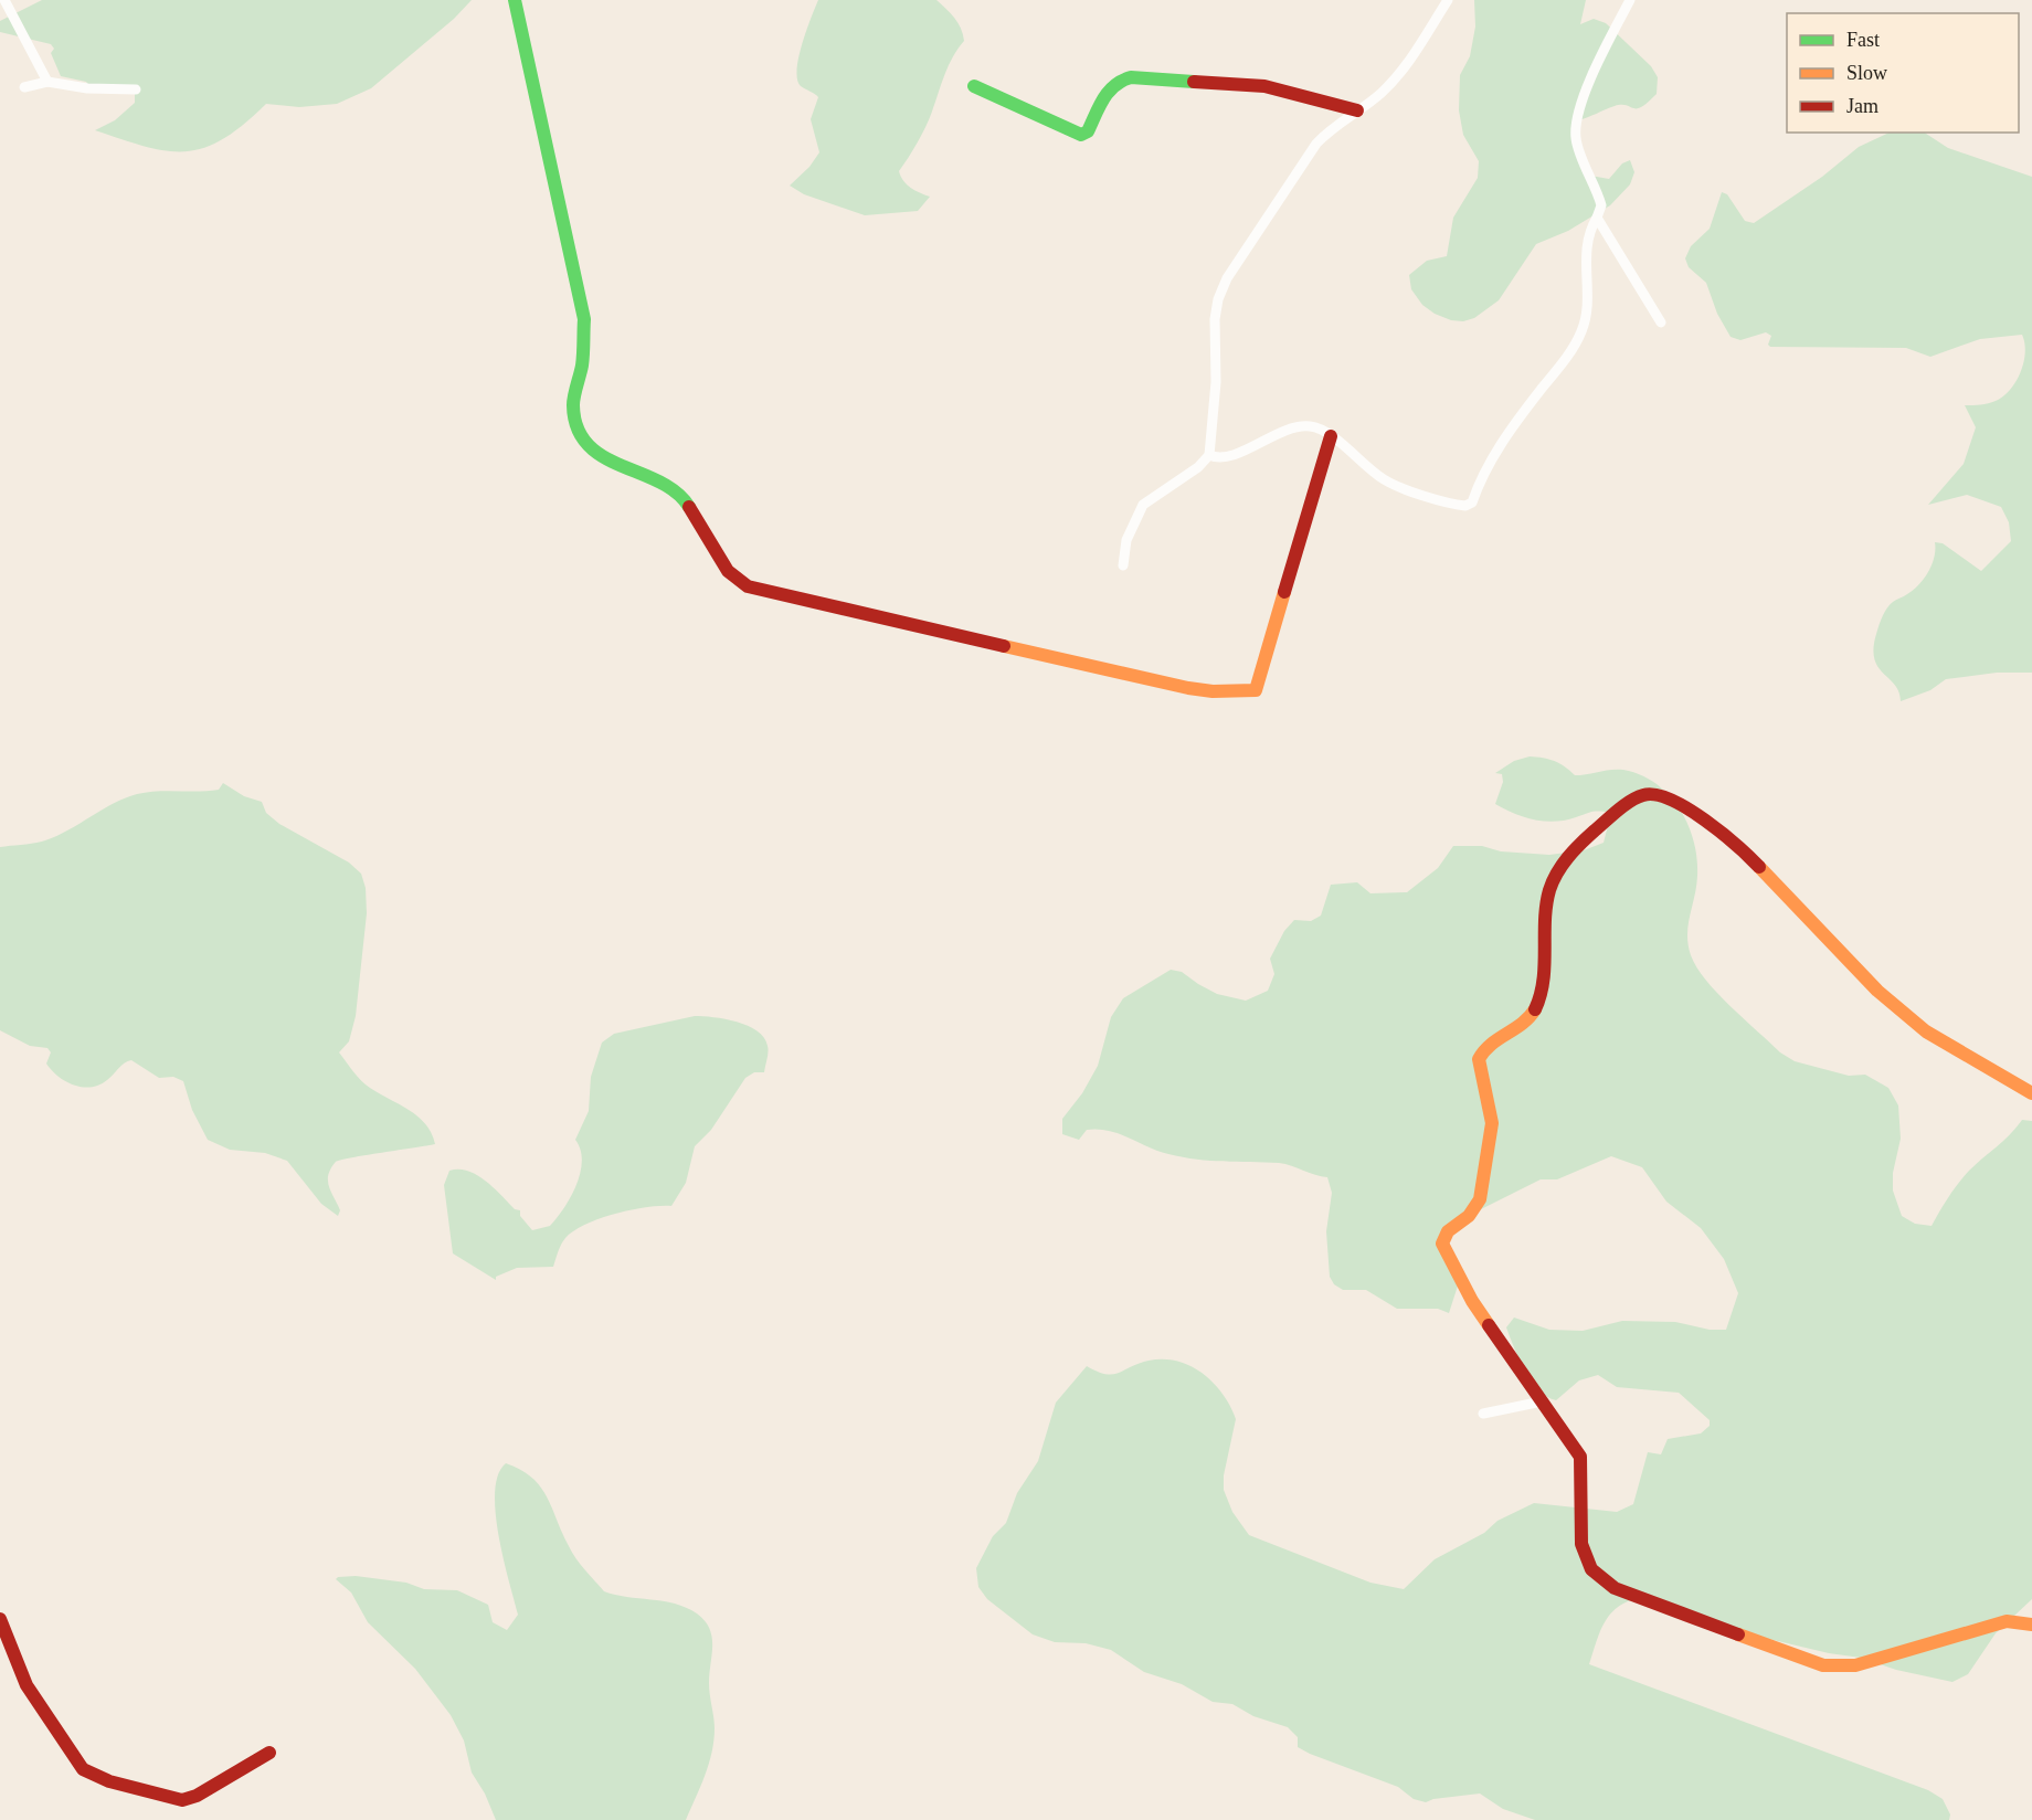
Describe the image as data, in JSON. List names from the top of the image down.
{
  "legend": ["Fast", "Slow", "Jam"]
}
